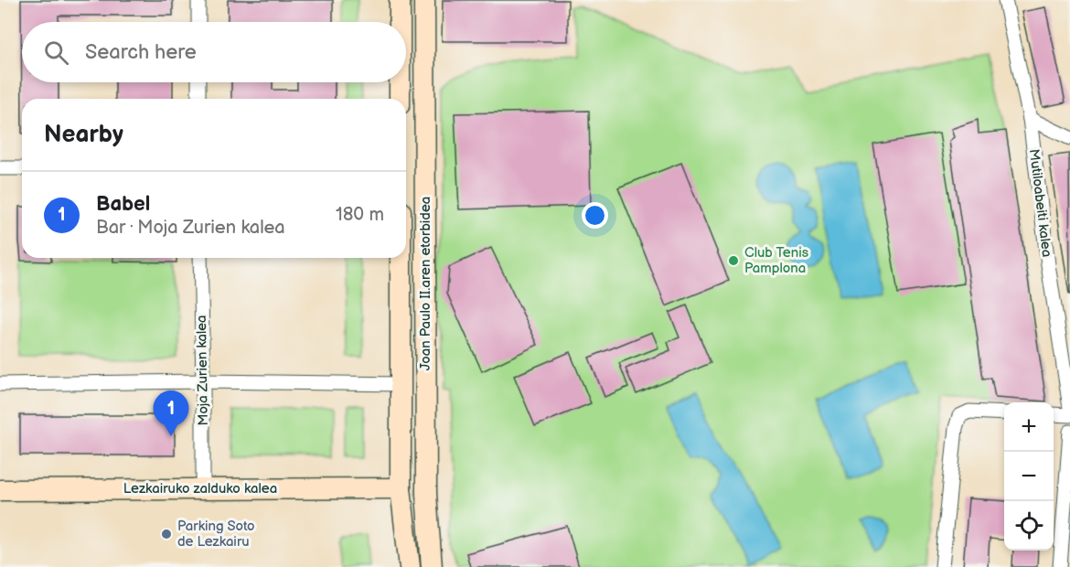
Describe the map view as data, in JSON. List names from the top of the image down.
{
  "streets": {
    "main road": ["Joan Paulo II.aren etorbidea", "Lezkairuko zalduko kalea"],
    "street": ["Mutiloabeiti kalea", "Moja Zurien kalea"]
  },
  "crossings": [
    ["Joan Paulo II.aren etorbidea", "Lezkairuko zalduko kalea"],
    ["Moja Zurien kalea", "Lezkairuko zalduko kalea"]
  ],
  "places": ["Club Tenis Pamplona", "Parking Soto de Lezkairu"],
  "page": {
    "search": "Search here",
    "heading": "Nearby",
    "list": [
      {
        "mark": "1",
        "name": "Babel",
        "note": "Bar · Moja Zurien kalea",
        "value": "180 m"
      }
    ],
    "pins": "1",
    "map_buttons": ["+", "−"]
  }
}
